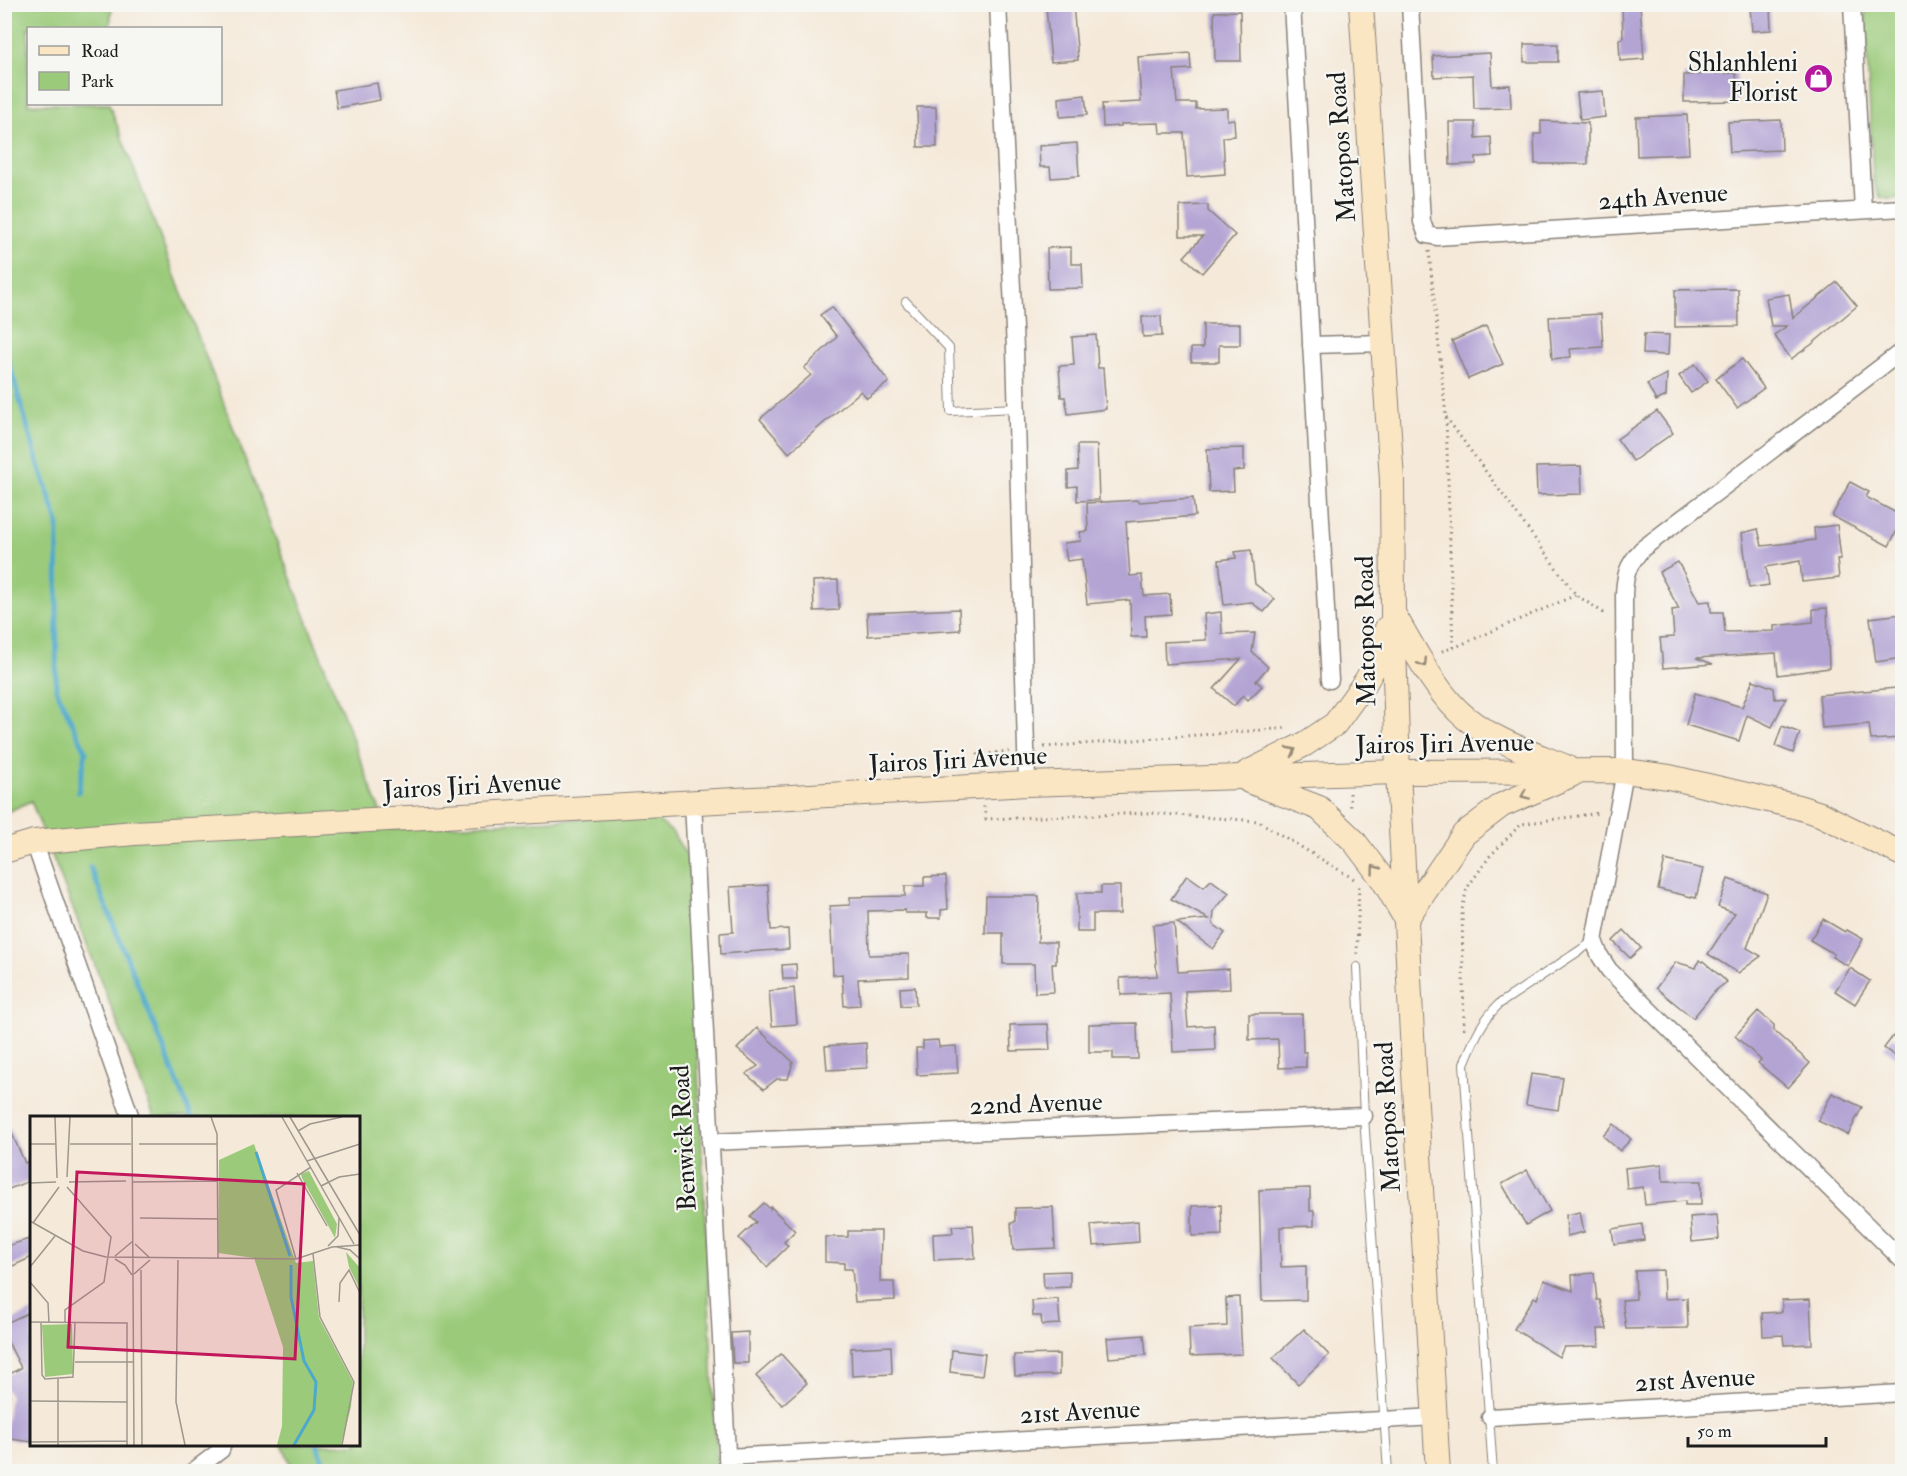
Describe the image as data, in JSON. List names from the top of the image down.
{
  "streets": {
    "main road": ["Matopos Road", "Jairos Jiri Avenue"],
    "street": [
      "24th Avenue",
      "22nd Avenue",
      "Benwick Road",
      "21st Avenue"
    ]
  },
  "crossings": [
    ["Matopos Road", "Jairos Jiri Avenue"],
    ["Matopos Road", "21st Avenue"],
    ["Jairos Jiri Avenue", "Benwick Road"],
    ["22nd Avenue", "Benwick Road"],
    ["Benwick Road", "21st Avenue"]
  ],
  "places": {
    "shop": ["Shlanhleni Florist"]
  },
  "legend": ["Road", "Park"],
  "scale_bar": "50 m"
}
